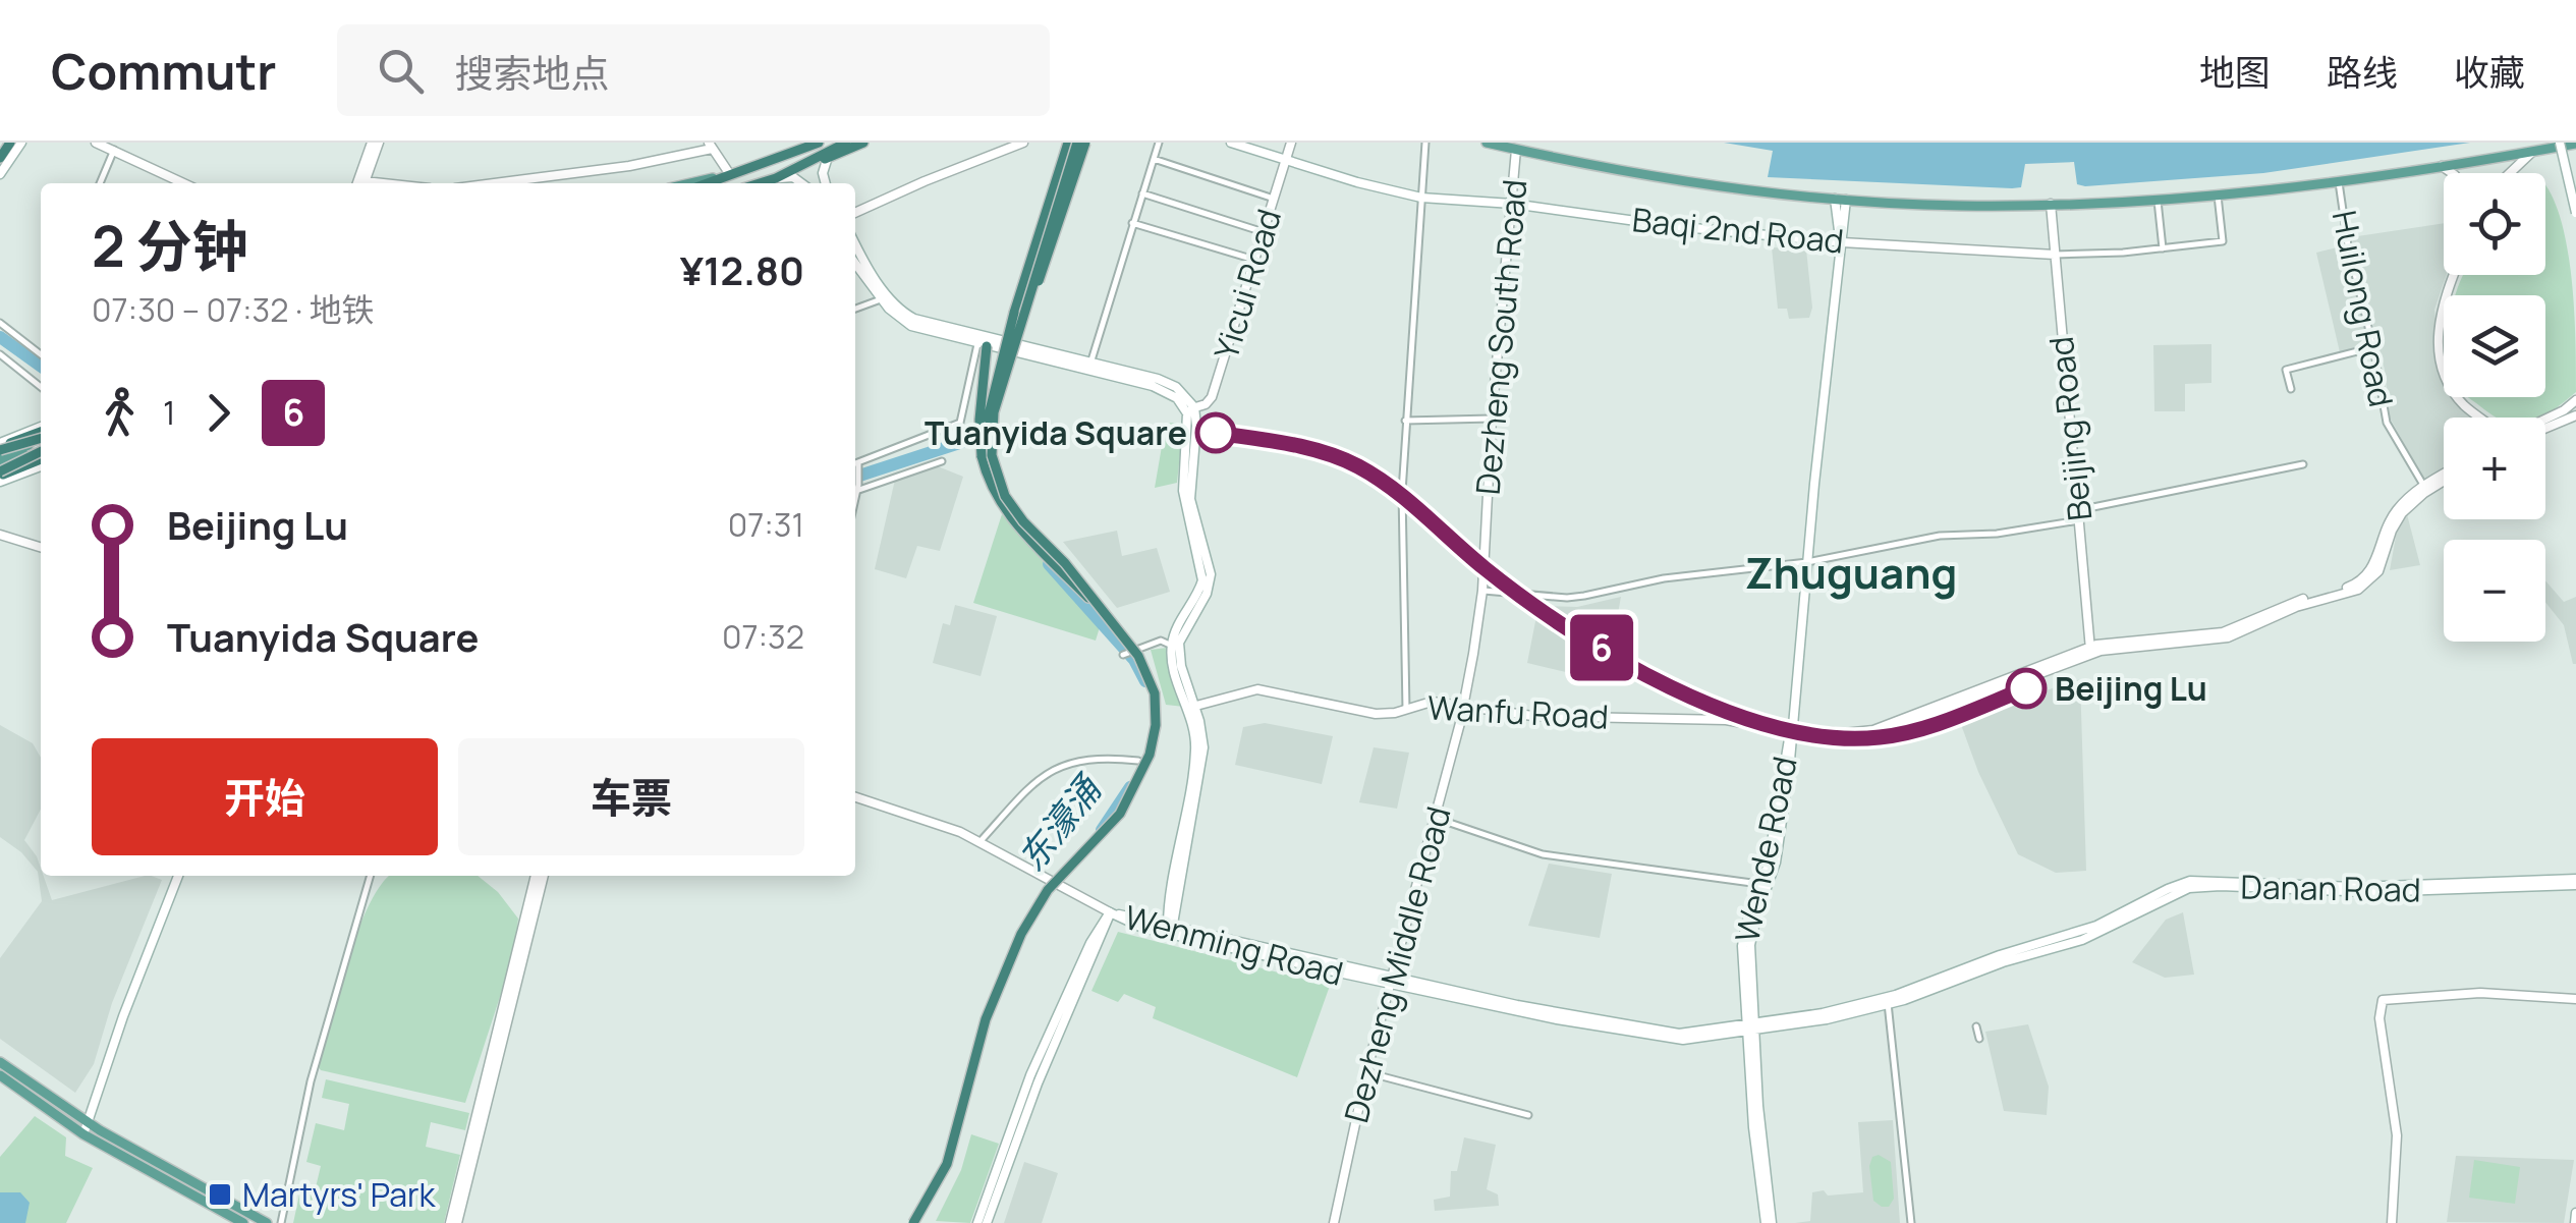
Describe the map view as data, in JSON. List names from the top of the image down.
{
  "streets": {
    "street": [
      "Baqi 2nd Road",
      "Yicui Road",
      "Huilong Road",
      "Dezheng South Road",
      "Beijing Road",
      "Wanfu Road",
      "Wende Road",
      "Danan Road",
      "Wenming Road",
      "Dezheng Middle Road"
    ]
  },
  "crossings": [
    ["Baqi 2nd Road", "Yicui Road"],
    ["Baqi 2nd Road", "Dezheng South Road"],
    ["Baqi 2nd Road", "Beijing Road"],
    ["Dezheng South Road", "Wanfu Road"],
    ["Dezheng South Road", "Dezheng Middle Road"],
    ["Beijing Road", "Wanfu Road"],
    ["Wanfu Road", "Wende Road"],
    ["Wanfu Road", "Dezheng Middle Road"],
    ["Wende Road", "Wenming Road"],
    ["Danan Road", "Wenming Road"],
    ["Wenming Road", "Dezheng Middle Road"]
  ],
  "districts": ["Zhuguang"],
  "water": ["东濠涌"],
  "places": {
    "other": ["Tuanyida Square", "Beijing Lu"],
    "transit": ["Martyrs' Park"]
  },
  "lines": ["metro line 6"],
  "page": {
    "header": "Commutr",
    "search": "搜索地点",
    "nav": ["地图", "路线", "收藏"],
    "on_map": "6",
    "map_buttons": ["+", "−"],
    "heading": ["2 分钟", "07:30 – 07:32 · 地铁", "¥12.80"],
    "legs": ["1", "6"],
    "list": [
      {
        "name": "Beijing Lu",
        "value": "07:31"
      },
      {
        "name": "Tuanyida Square",
        "value": "07:32"
      }
    ],
    "buttons": ["开始", "车票"]
  }
}
